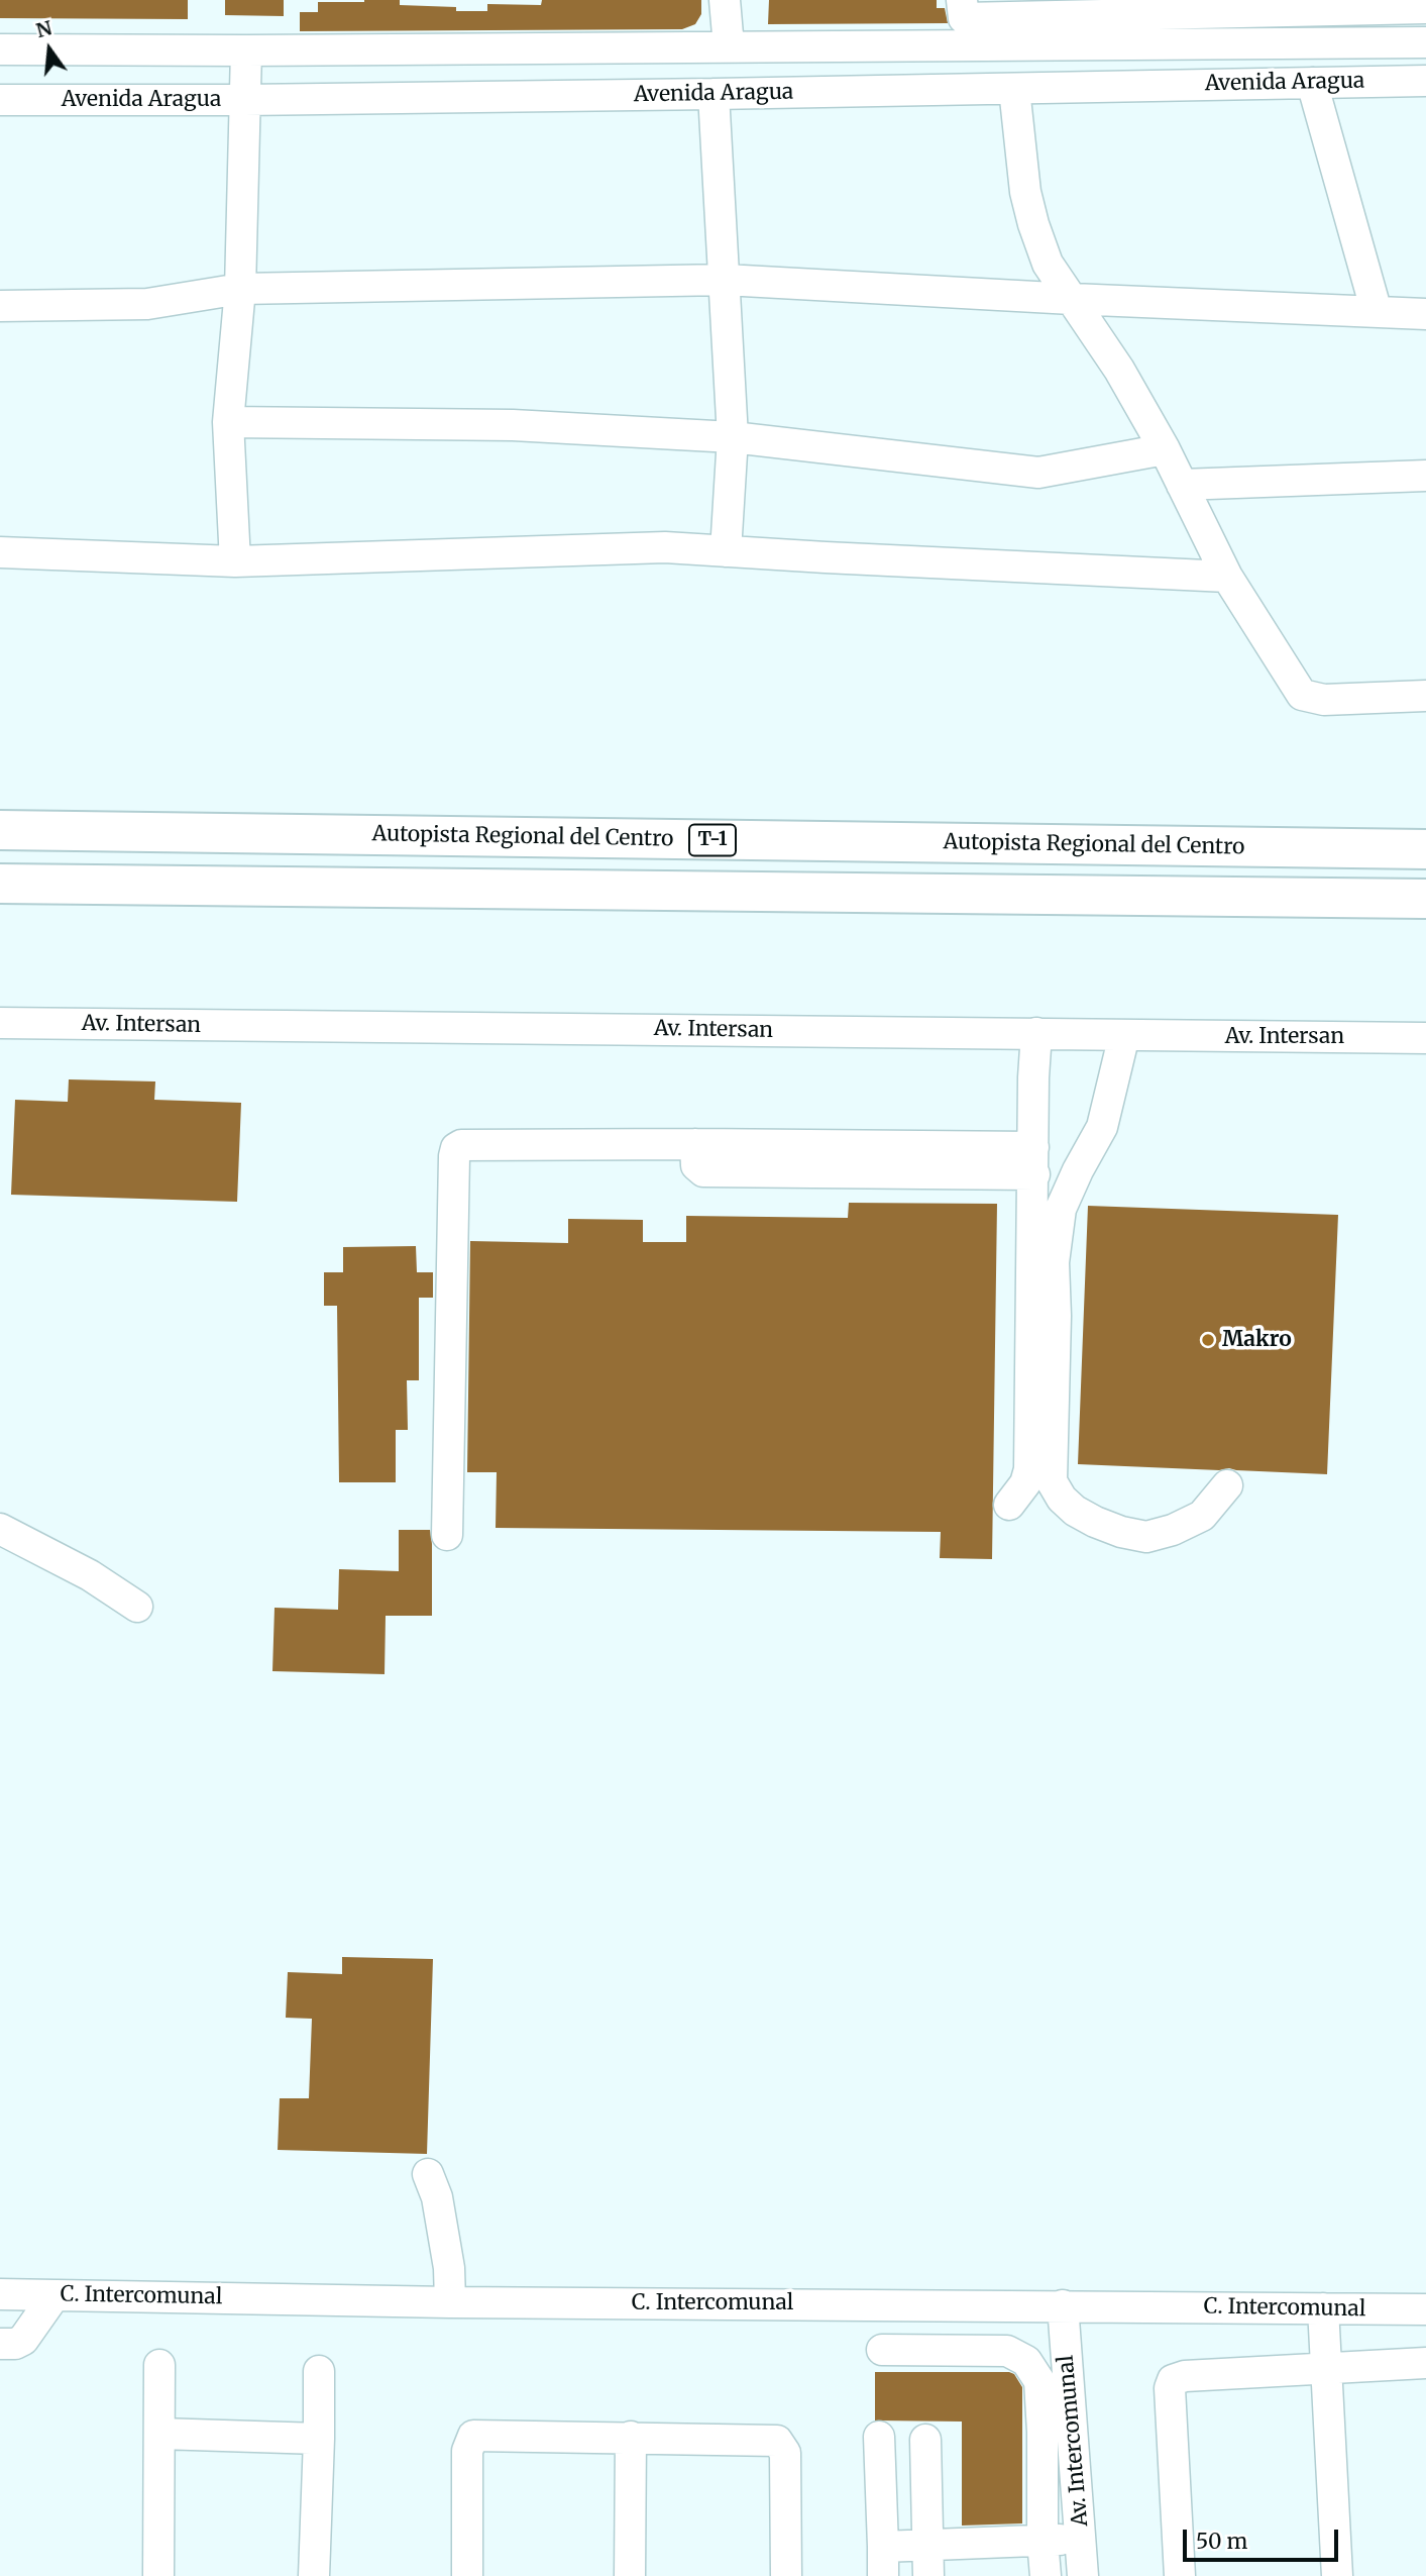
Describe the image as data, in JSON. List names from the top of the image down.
{
  "streets": {
    "highway": ["Autopista Regional del Centro", "T-1"],
    "street": [
      "Avenida Aragua",
      "Av. Intersan",
      "C. Intercomunal",
      "Av. Intercomunal"
    ]
  },
  "crossings": [
    ["C. Intercomunal", "Av. Intercomunal"]
  ],
  "places": ["Makro"],
  "scale_bar": "50 m",
  "north": "top"
}
